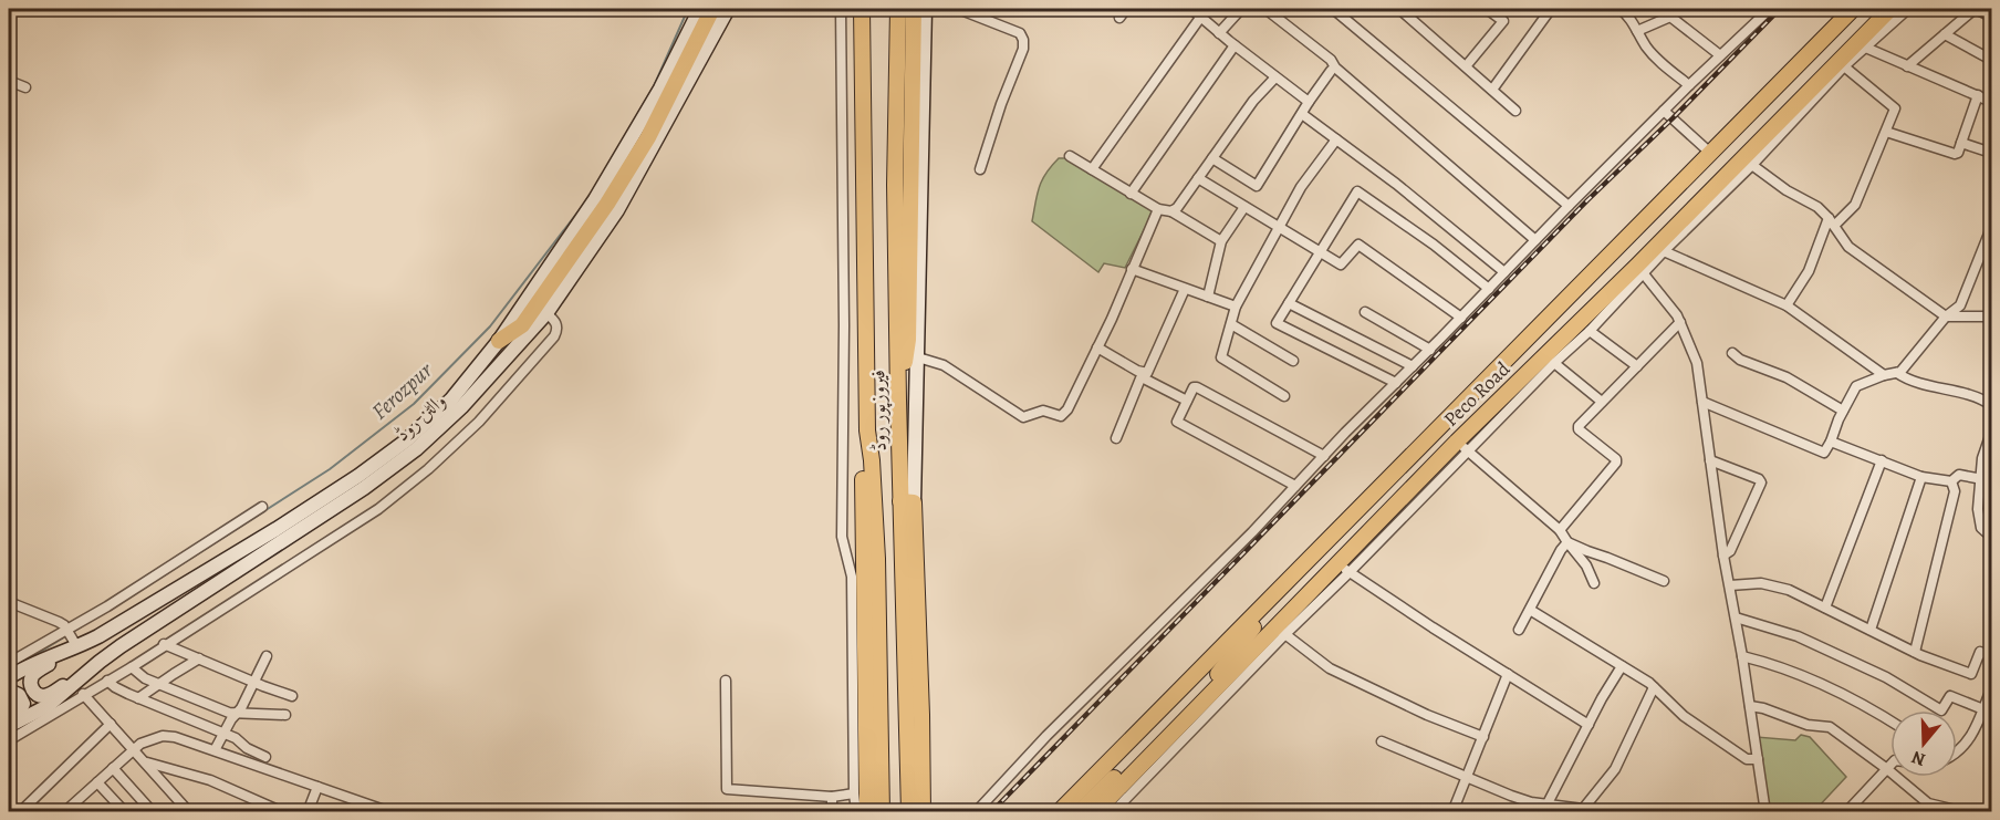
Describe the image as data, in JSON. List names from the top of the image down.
{
  "streets": {
    "main road": ["Peco Road", "فیروزپور روڈ", "والٹن روڈ"]
  },
  "water": ["Ferozpur"],
  "north": "bottom"
}
